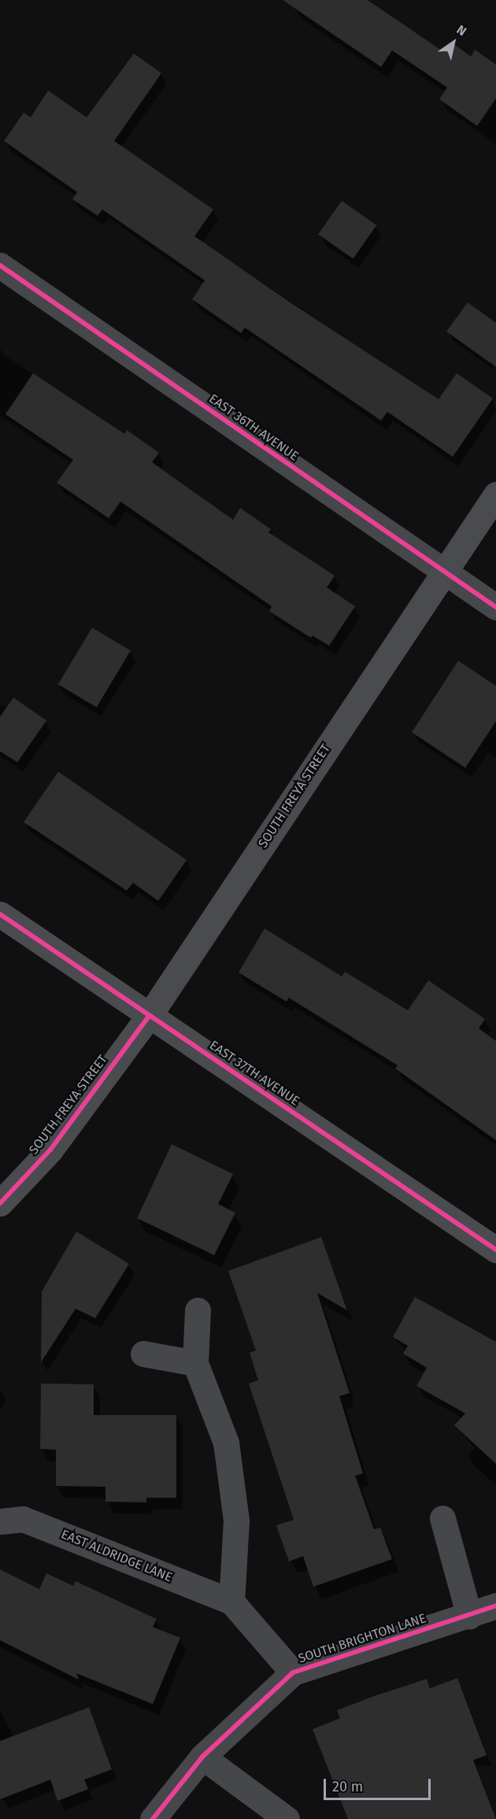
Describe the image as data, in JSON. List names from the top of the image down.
{
  "streets": {
    "main road": ["SOUTH FREYA STREET", "EAST 37TH AVENUE"],
    "street": ["EAST 36TH AVENUE", "EAST ALDRIDGE LANE", "SOUTH BRIGHTON LANE"]
  },
  "crossings": [
    ["EAST 36TH AVENUE", "SOUTH FREYA STREET"],
    ["SOUTH FREYA STREET", "EAST 37TH AVENUE"]
  ],
  "scale_bar": "20 m",
  "north": "top right"
}
